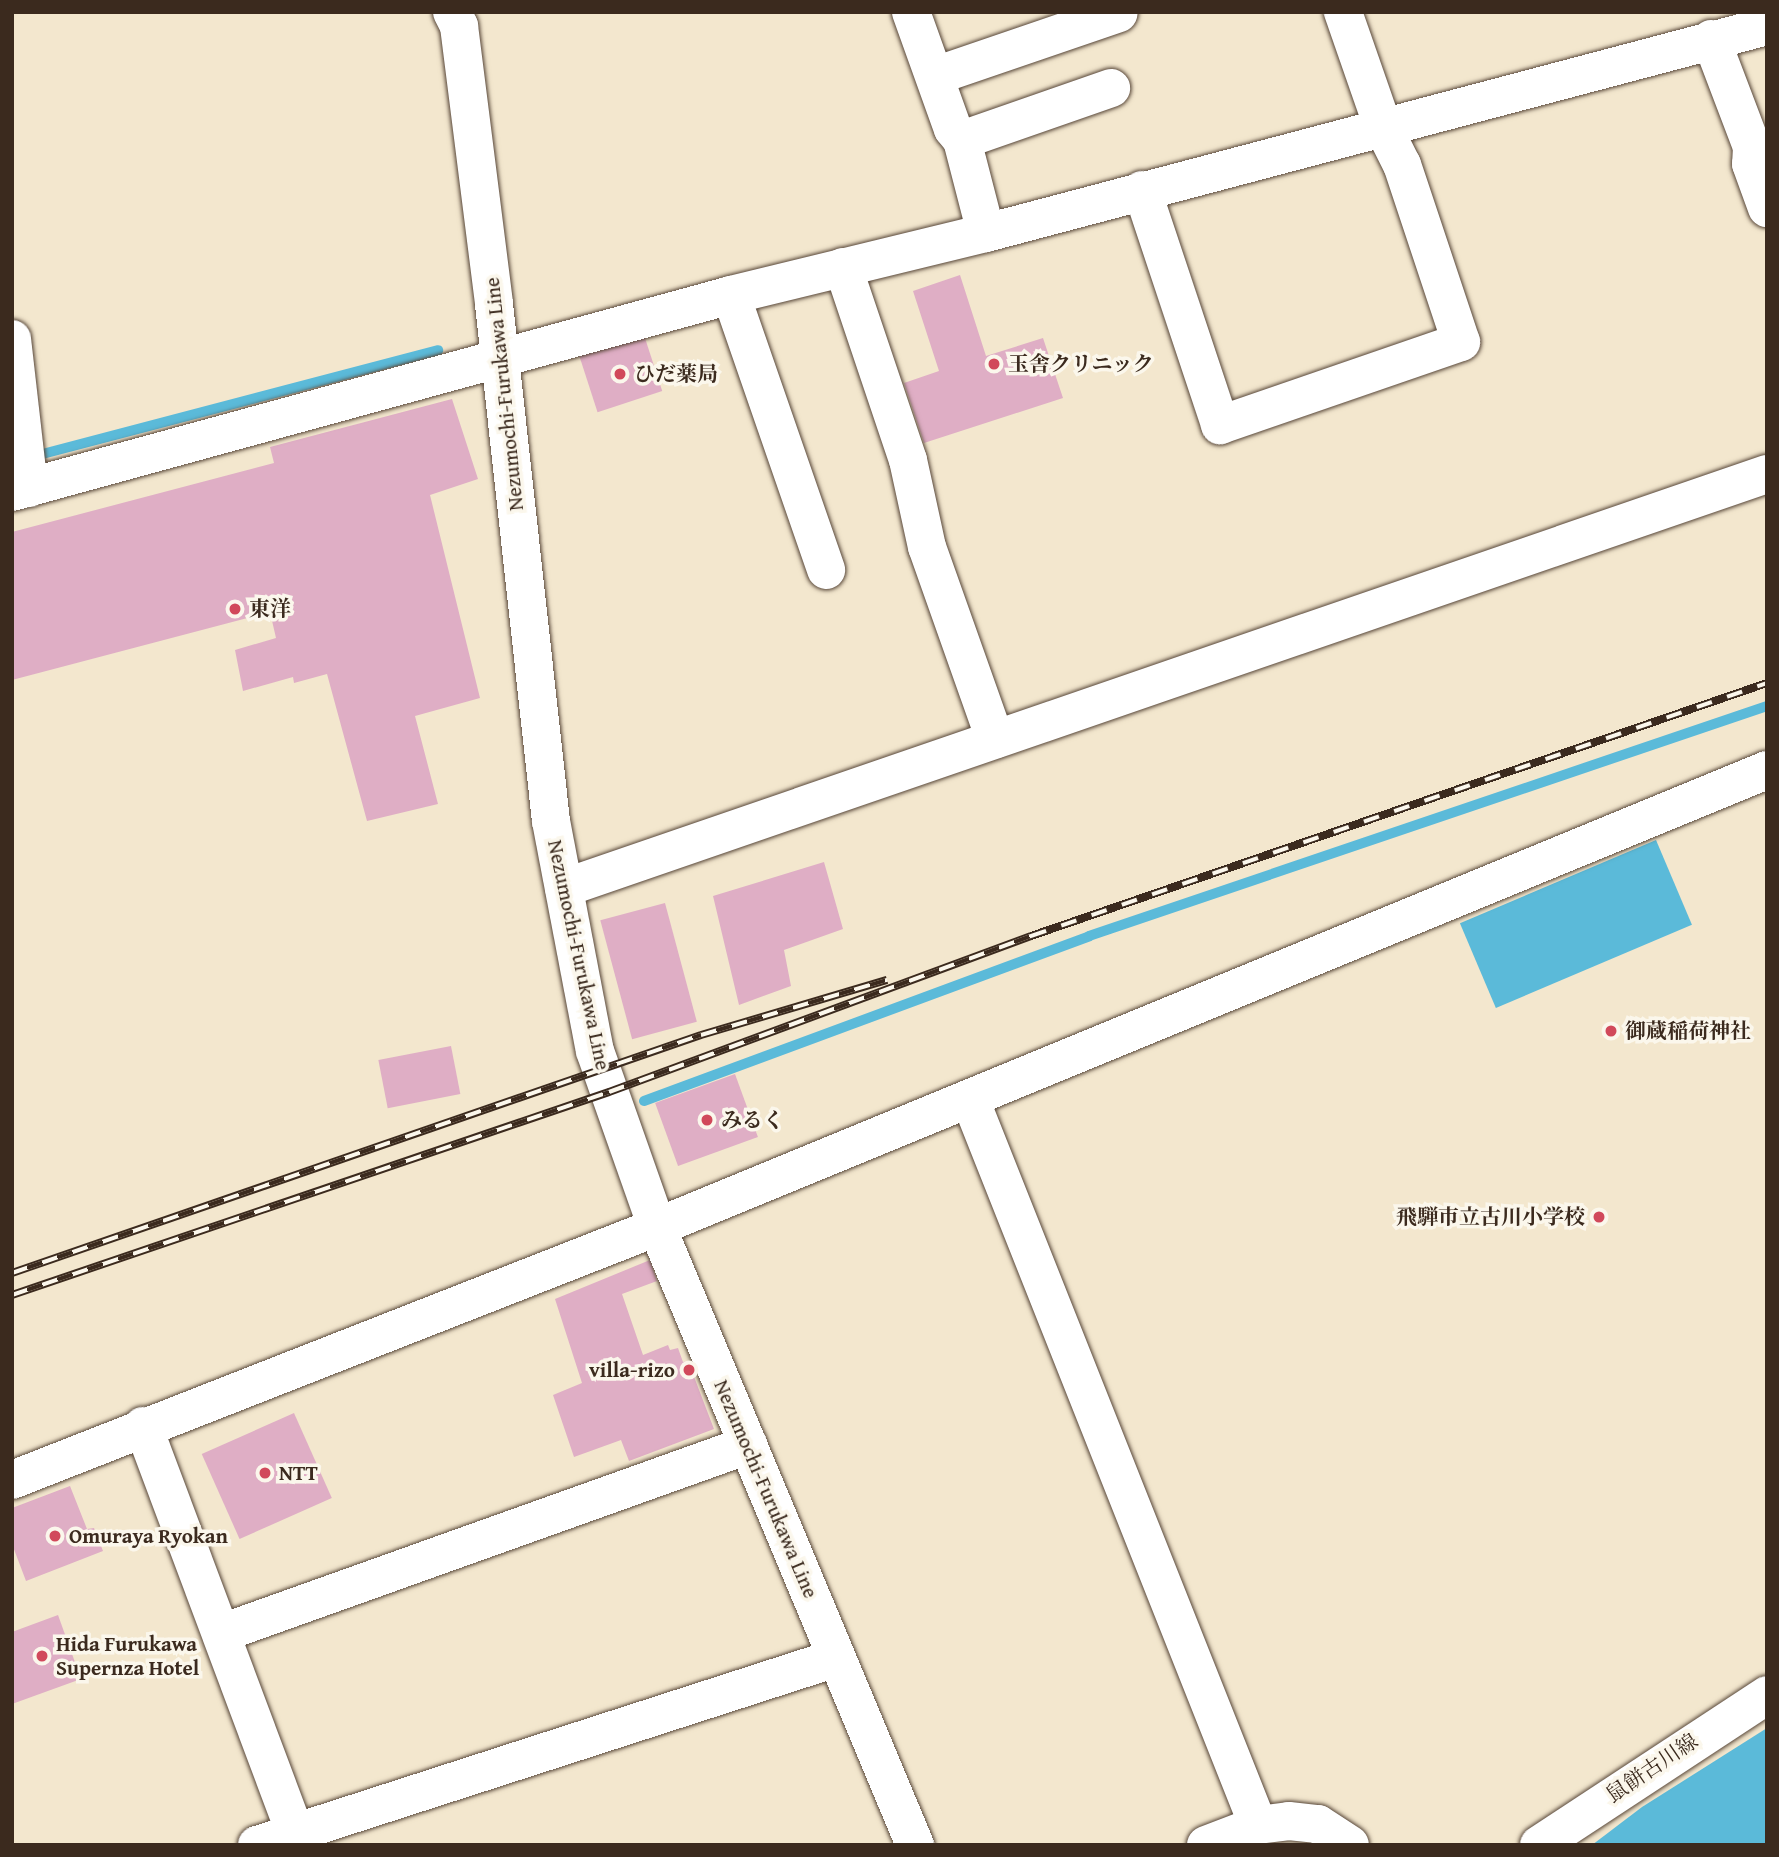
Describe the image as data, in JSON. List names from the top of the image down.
{
  "streets": {
    "street": ["Nezumochi-Furukawa Line", "鼠餅古川線"]
  },
  "places": [
    "玉舎クリニック",
    "ひだ薬局",
    "東洋",
    "御蔵稲荷神社",
    "みるく",
    "飛騨市立古川小学校",
    "villa-rizo",
    "NTT",
    "Omuraya Ryokan",
    "Hida Furukawa Supernza Hotel"
  ]
}
